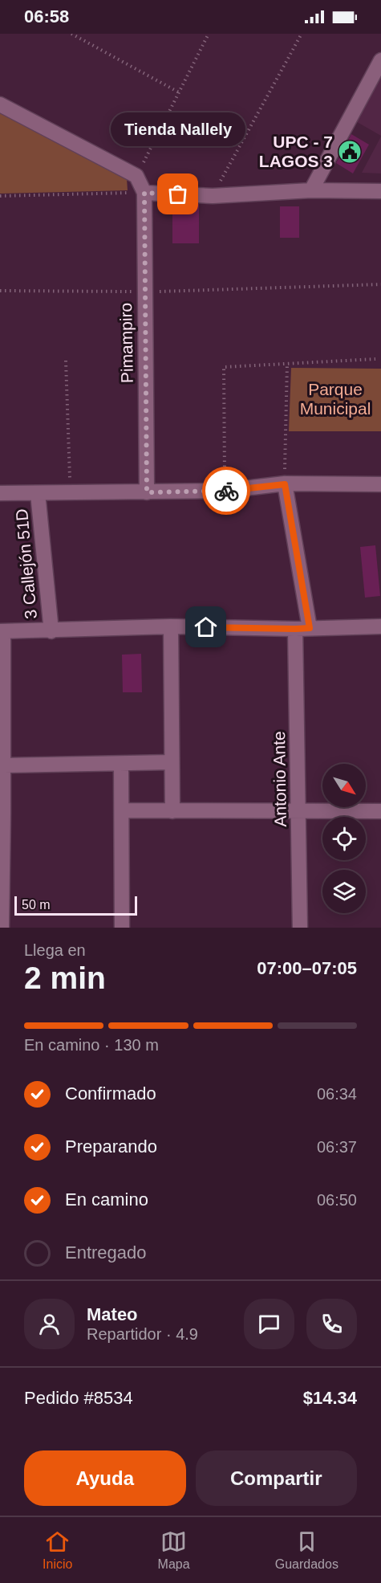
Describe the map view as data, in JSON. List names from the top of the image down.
{
  "streets": {
    "street": ["Pimampiro", "3 Callejón 51D", "Antonio Ante"]
  },
  "parks": ["Parque Municipal"],
  "places": {
    "public building": ["UPC - 7 LAGOS 3"],
    "other": ["Tienda Nallely"]
  },
  "scale_bar": "50 m",
  "north": "bottom right",
  "page": {
    "status": "06:58",
    "bubble": "Tienda Nallely",
    "scale": "50 m",
    "heading": ["2 min", "Llega en", "07:00–07:05"],
    "panel": [
      "Mateo",
      "Repartidor · 4.9",
      "Pedido #8534",
      "$14.34"
    ],
    "bar": "En camino · 130 m",
    "list": [
      ["Confirmado", "06:34"],
      ["Preparando", "06:37"],
      ["En camino", "06:50"],
      "Entregado"
    ],
    "buttons": ["Ayuda", "Compartir"],
    "tabs": ["Inicio", "Mapa", "Guardados"]
  }
}
